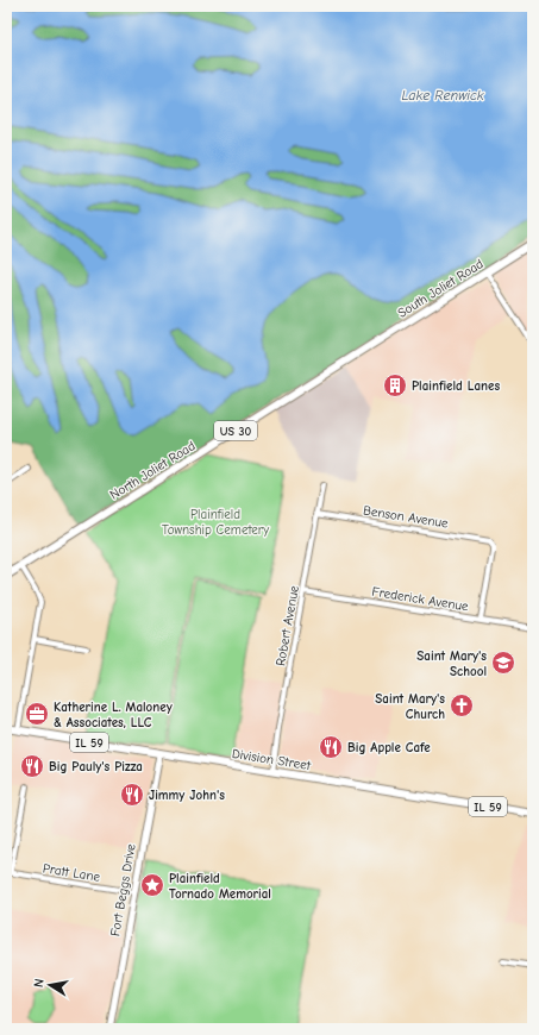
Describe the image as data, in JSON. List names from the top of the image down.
{
  "streets": {
    "main road": [
      "South Joliet Road",
      "US 30",
      "North Joliet Road",
      "IL 59",
      "Division Street"
    ],
    "street": [
      "Benson Avenue",
      "Frederick Avenue",
      "Robert Avenue",
      "Pratt Lane",
      "Fort Beggs Drive"
    ]
  },
  "crossings": [
    ["South Joliet Road", "North Joliet Road"],
    ["Benson Avenue", "Frederick Avenue"],
    ["Benson Avenue", "Robert Avenue"],
    ["Frederick Avenue", "Robert Avenue"],
    ["Robert Avenue", "Division Street"],
    ["Division Street", "Fort Beggs Drive"],
    ["Pratt Lane", "Fort Beggs Drive"]
  ],
  "water": ["Lake Renwick"],
  "parks": ["Plainfield Township Cemetery"],
  "places": {
    "building": ["Plainfield Lanes"],
    "school or university": ["Saint Mary's School"],
    "church": ["Saint Mary's Church"],
    "office": ["Katherine L. Maloney & Associates, LLC"],
    "restaurant": ["Big Apple Cafe", "Big Pauly's Pizza", "Jimmy John's"],
    "place": ["Plainfield Tornado Memorial"]
  },
  "north": "left"
}
